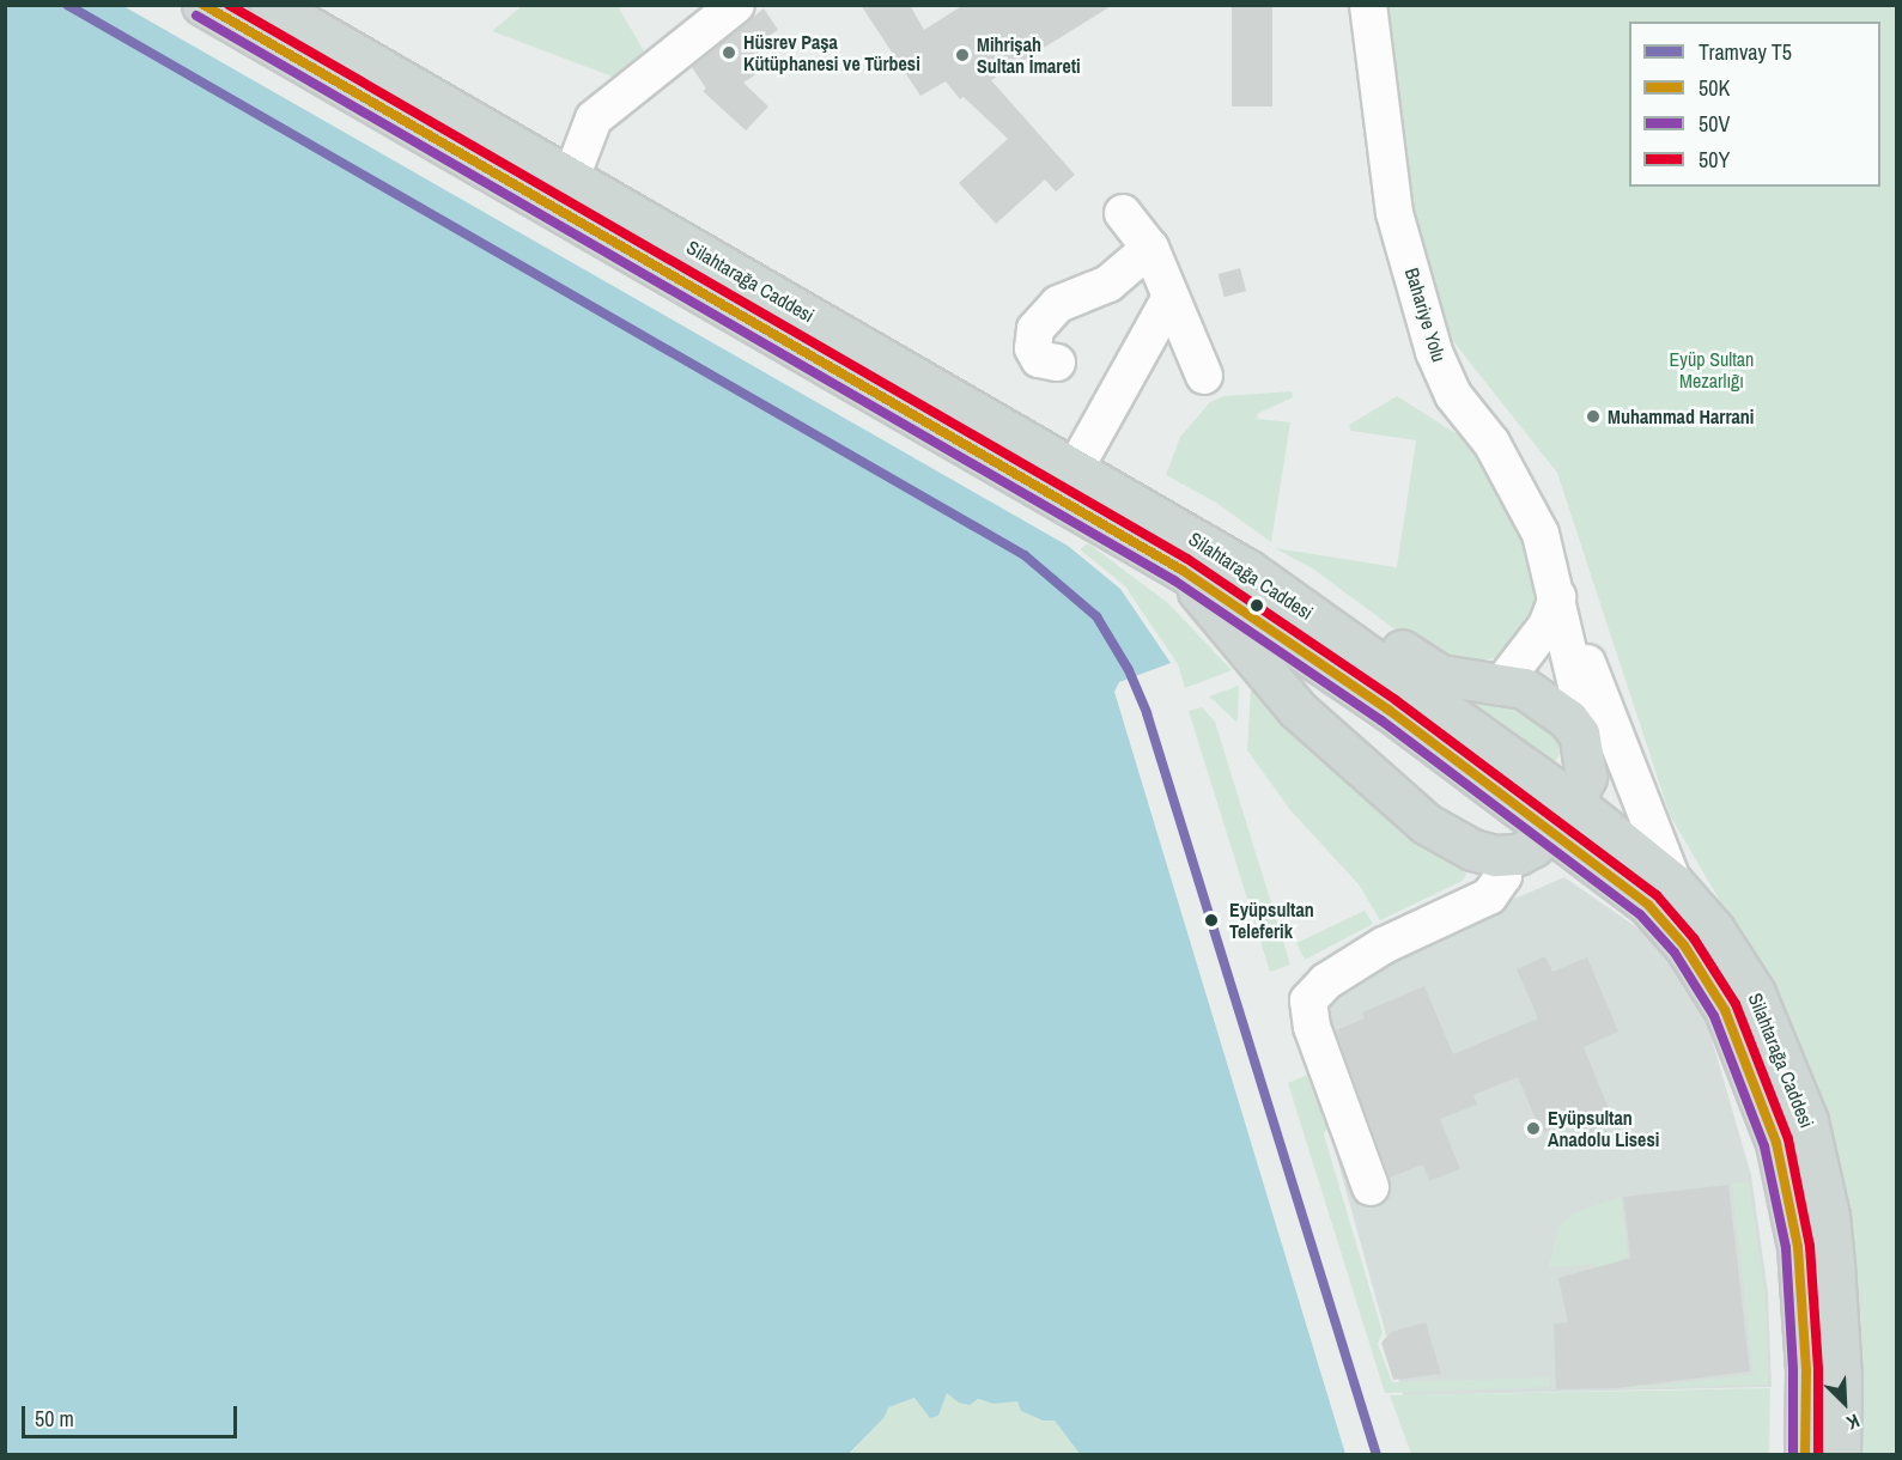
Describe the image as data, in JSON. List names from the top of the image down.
{
  "streets": {
    "main road": ["Silahtarağa Caddesi"],
    "street": ["Bahariye Yolu"]
  },
  "parks": ["Eyüp Sultan Mezarlığı"],
  "places": [
    "Hüsrev Paşa Kütüphanesi ve Türbesi",
    "Mihrişah Sultan İmareti",
    "Muhammad Harrani",
    "Eyüpsultan Teleferik",
    "Eyüpsultan Anadolu Lisesi"
  ],
  "lines": [
    "tram line T5",
    "transit line 50K",
    "transit line 50Y",
    "transit line 50V"
  ],
  "legend": [
    "Tramvay T5",
    "50K",
    "50V",
    "50Y"
  ],
  "scale_bar": "50 m",
  "north": "bottom right"
}
